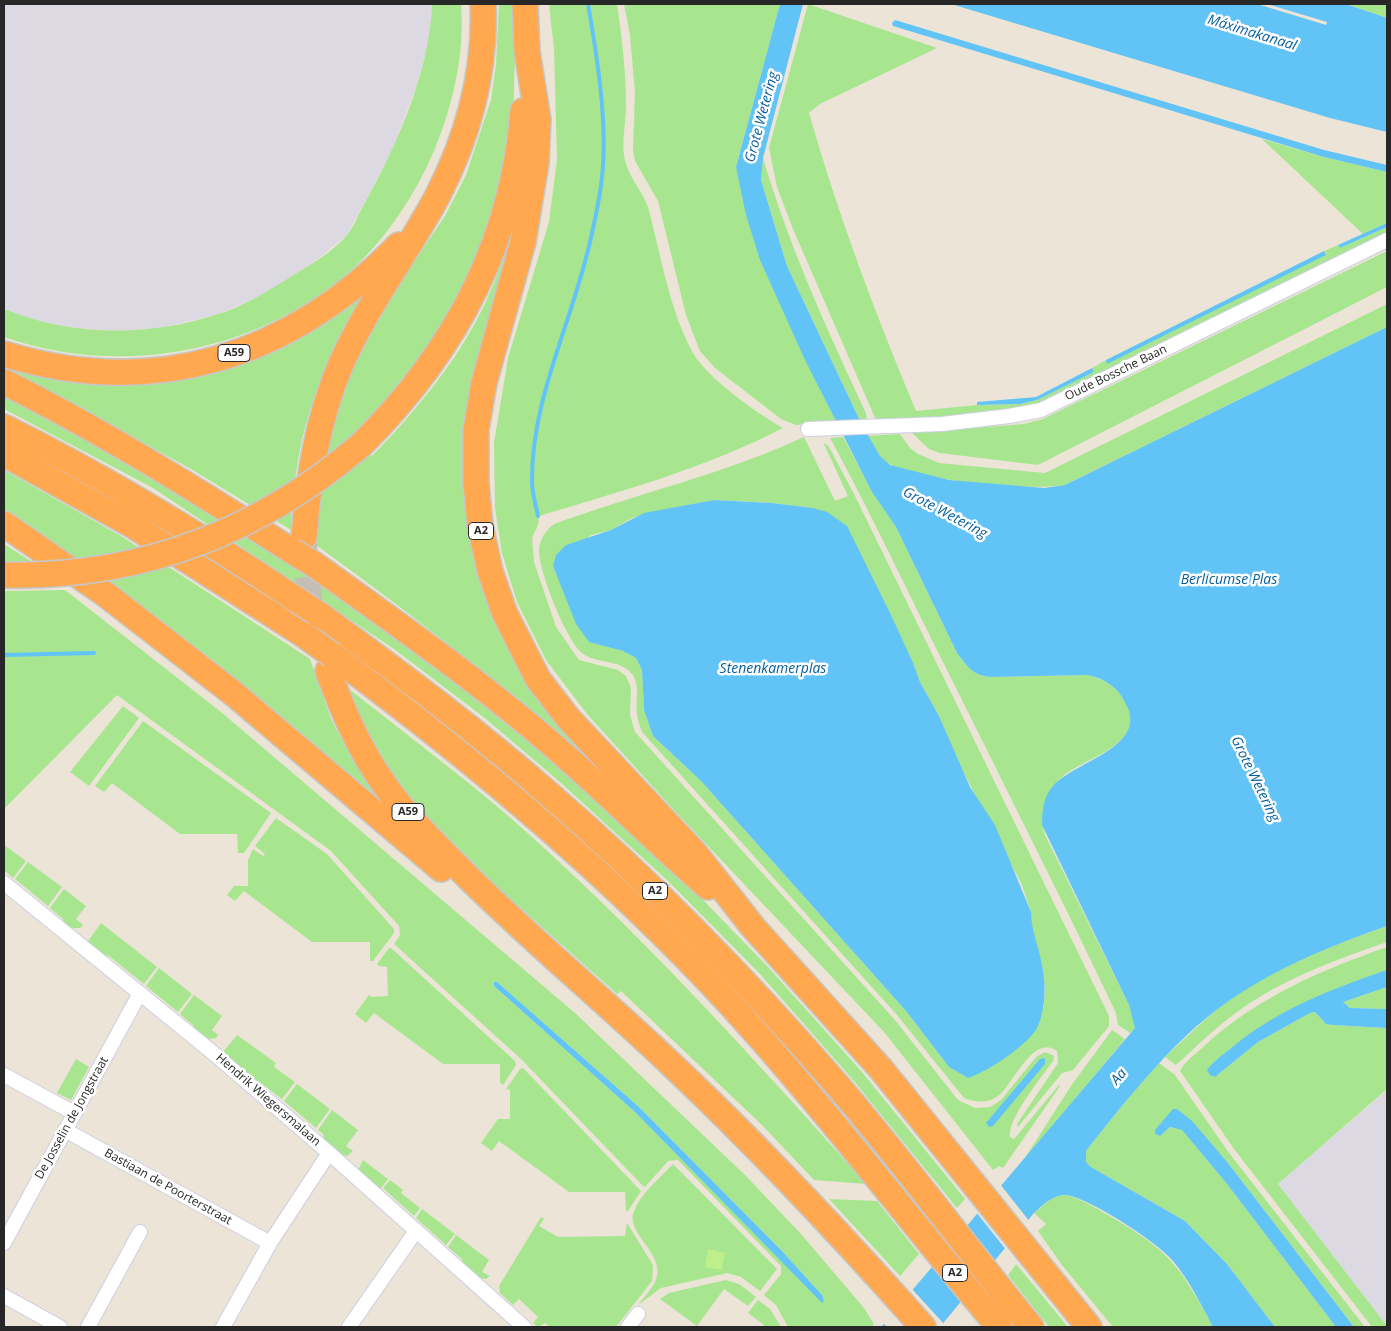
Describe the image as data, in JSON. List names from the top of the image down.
{
  "streets": {
    "highway": ["A59", "A2"],
    "street": [
      "Oude Bossche Baan",
      "Hendrik Wiegersmalaan",
      "De Josselin de Jongstraat",
      "Bastiaan de Poorterstraat"
    ]
  },
  "crossings": [
    ["A59", "A2"],
    ["Hendrik Wiegersmalaan", "De Josselin de Jongstraat"],
    ["De Josselin de Jongstraat", "Bastiaan de Poorterstraat"]
  ],
  "water": [
    "Máximakanaal",
    "Grote Wetering",
    "Berlicumse Plas",
    "Stenenkamerplas",
    "Aa"
  ]
}
